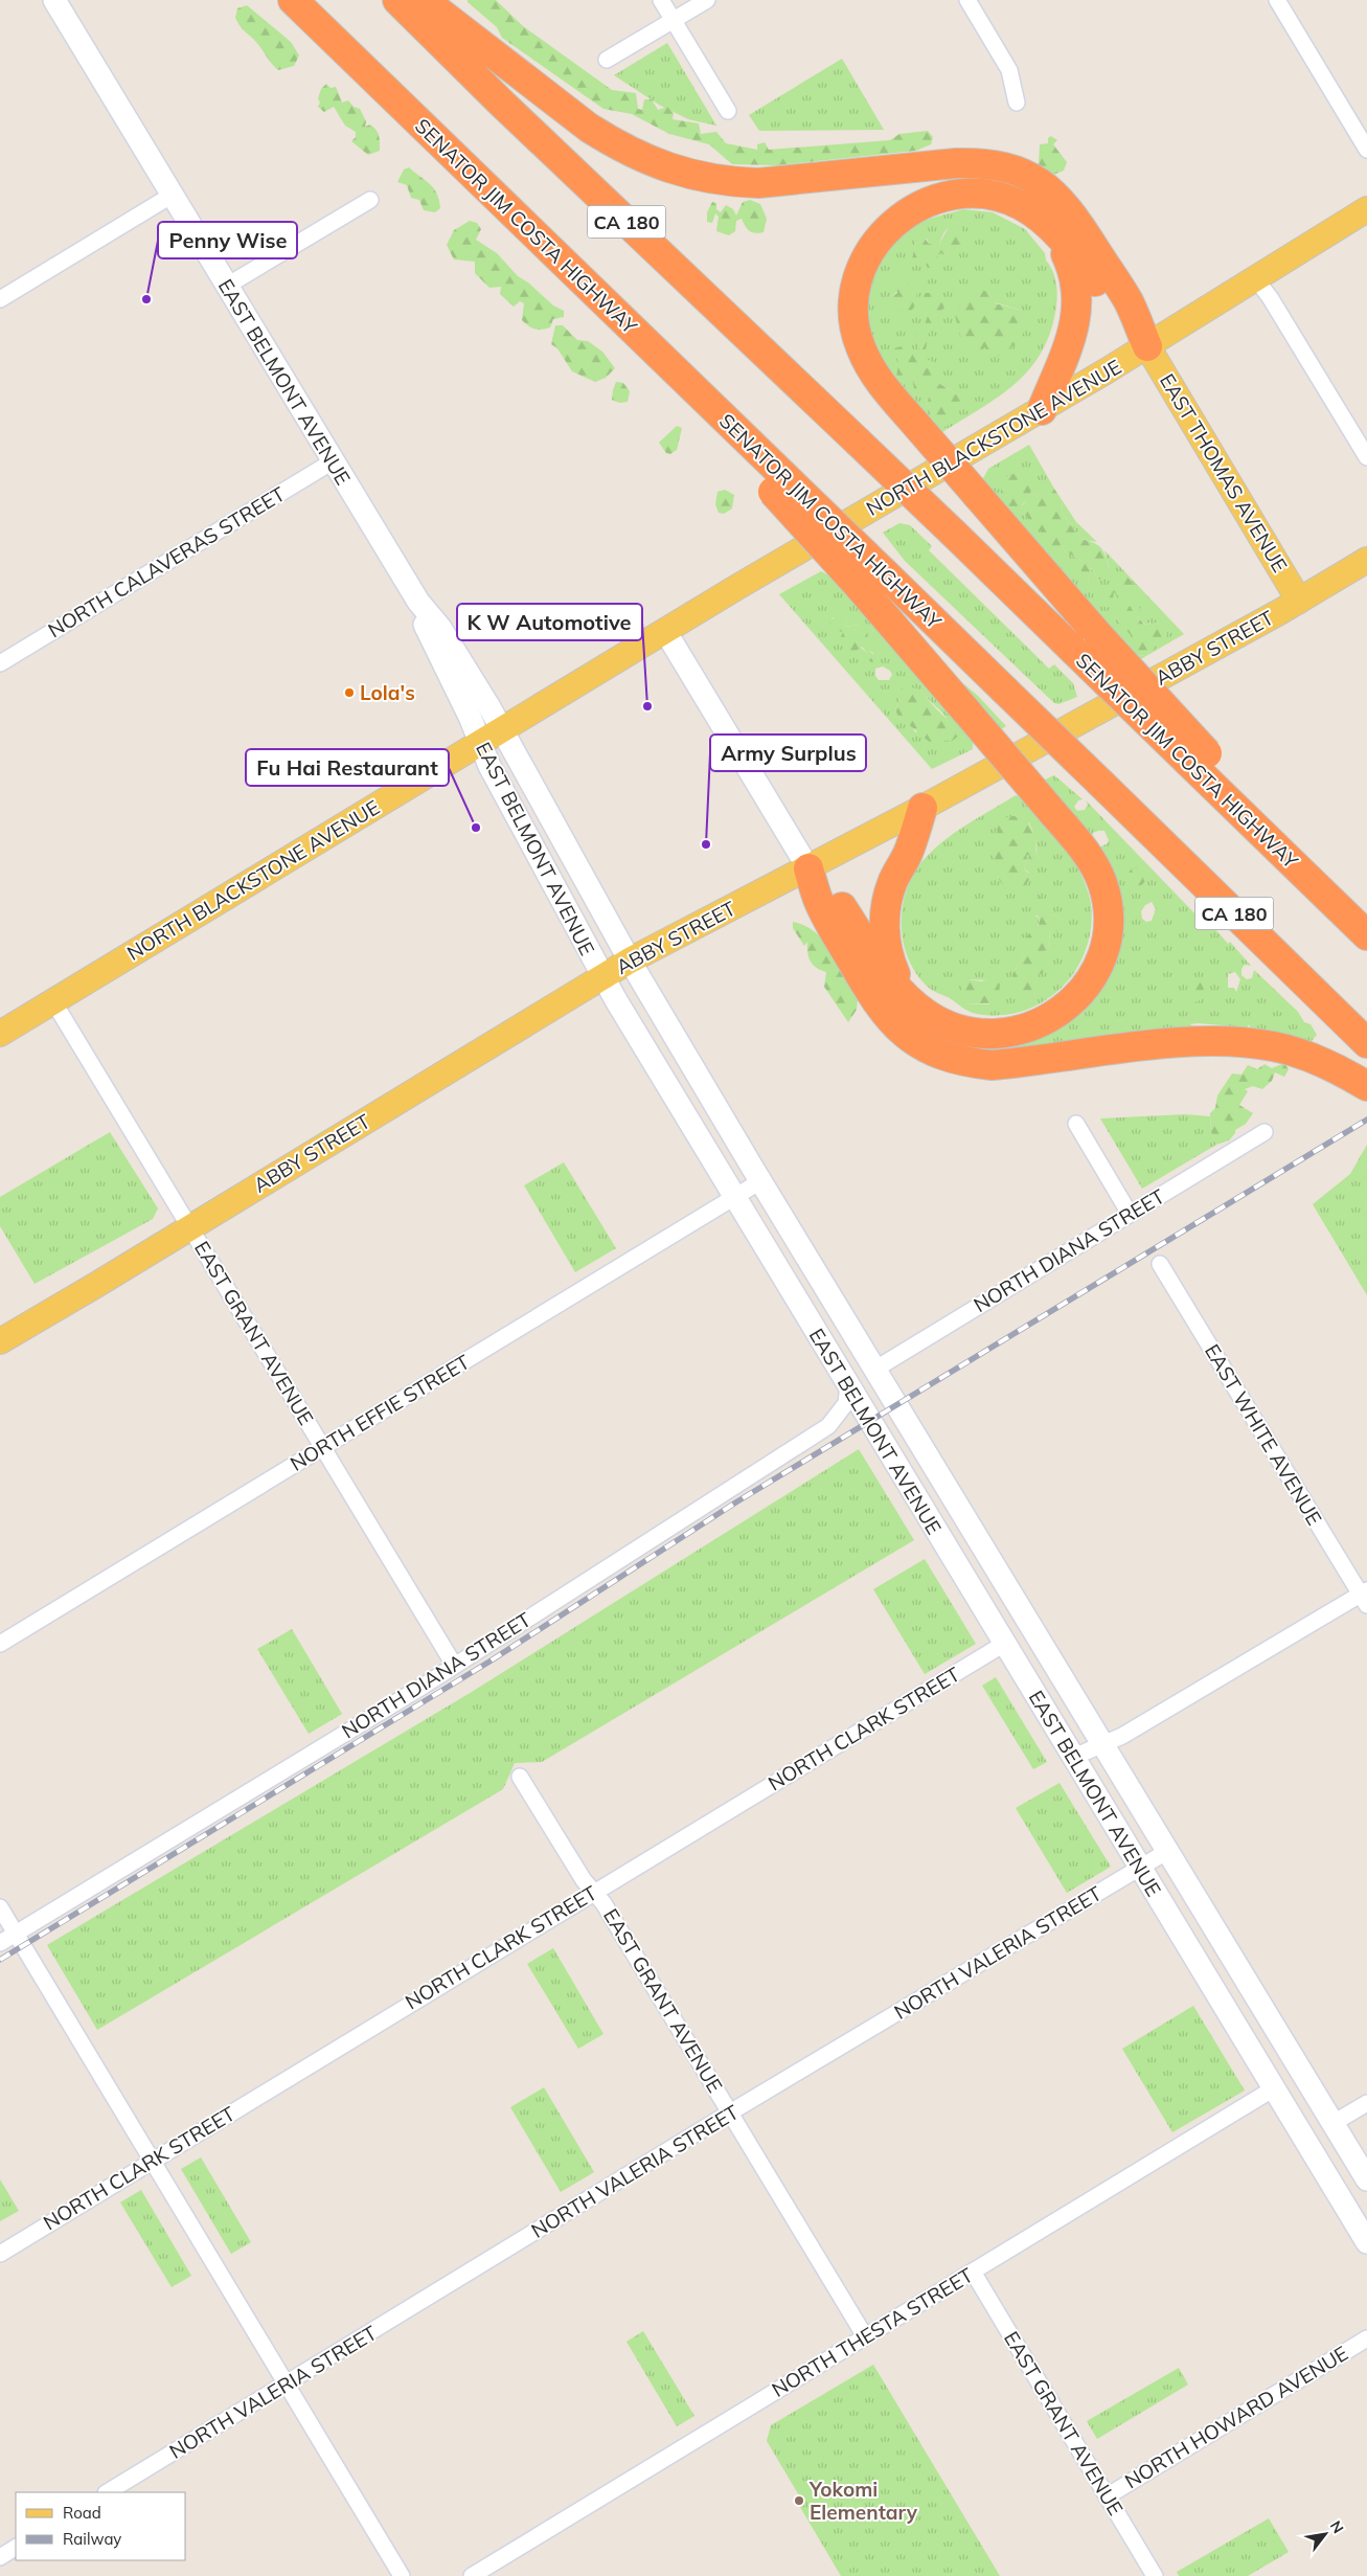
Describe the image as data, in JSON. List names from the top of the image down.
{
  "streets": {
    "highway": ["CA 180", "SENATOR JIM COSTA HIGHWAY"],
    "main road": [
      "EAST BELMONT AVENUE",
      "NORTH BLACKSTONE AVENUE",
      "EAST THOMAS AVENUE",
      "ABBY STREET"
    ],
    "street": [
      "NORTH CALAVERAS STREET",
      "NORTH DIANA STREET",
      "EAST GRANT AVENUE",
      "NORTH EFFIE STREET",
      "EAST WHITE AVENUE",
      "NORTH CLARK STREET",
      "NORTH VALERIA STREET",
      "NORTH THESTA STREET",
      "NORTH HOWARD AVENUE"
    ]
  },
  "crossings": [
    ["EAST BELMONT AVENUE", "NORTH BLACKSTONE AVENUE"],
    ["EAST BELMONT AVENUE", "NORTH CALAVERAS STREET"],
    ["EAST BELMONT AVENUE", "ABBY STREET"],
    ["EAST BELMONT AVENUE", "NORTH DIANA STREET"],
    ["EAST BELMONT AVENUE", "NORTH EFFIE STREET"],
    ["EAST BELMONT AVENUE", "NORTH CLARK STREET"],
    ["EAST BELMONT AVENUE", "NORTH VALERIA STREET"],
    ["EAST BELMONT AVENUE", "NORTH THESTA STREET"],
    ["NORTH BLACKSTONE AVENUE", "EAST THOMAS AVENUE"],
    ["NORTH BLACKSTONE AVENUE", "EAST GRANT AVENUE"],
    ["EAST THOMAS AVENUE", "ABBY STREET"],
    ["ABBY STREET", "EAST GRANT AVENUE"],
    ["NORTH DIANA STREET", "EAST GRANT AVENUE"],
    ["EAST GRANT AVENUE", "NORTH EFFIE STREET"],
    ["EAST GRANT AVENUE", "NORTH CLARK STREET"],
    ["EAST GRANT AVENUE", "NORTH VALERIA STREET"],
    ["EAST GRANT AVENUE", "NORTH THESTA STREET"],
    ["EAST GRANT AVENUE", "NORTH HOWARD AVENUE"]
  ],
  "places": [
    "Penny Wise",
    "Lola's",
    "K W Automotive",
    "Fu Hai Restaurant",
    "Army Surplus",
    "Yokomi Elementary"
  ],
  "legend": ["Road", "Railway"],
  "north": "top right"
}
